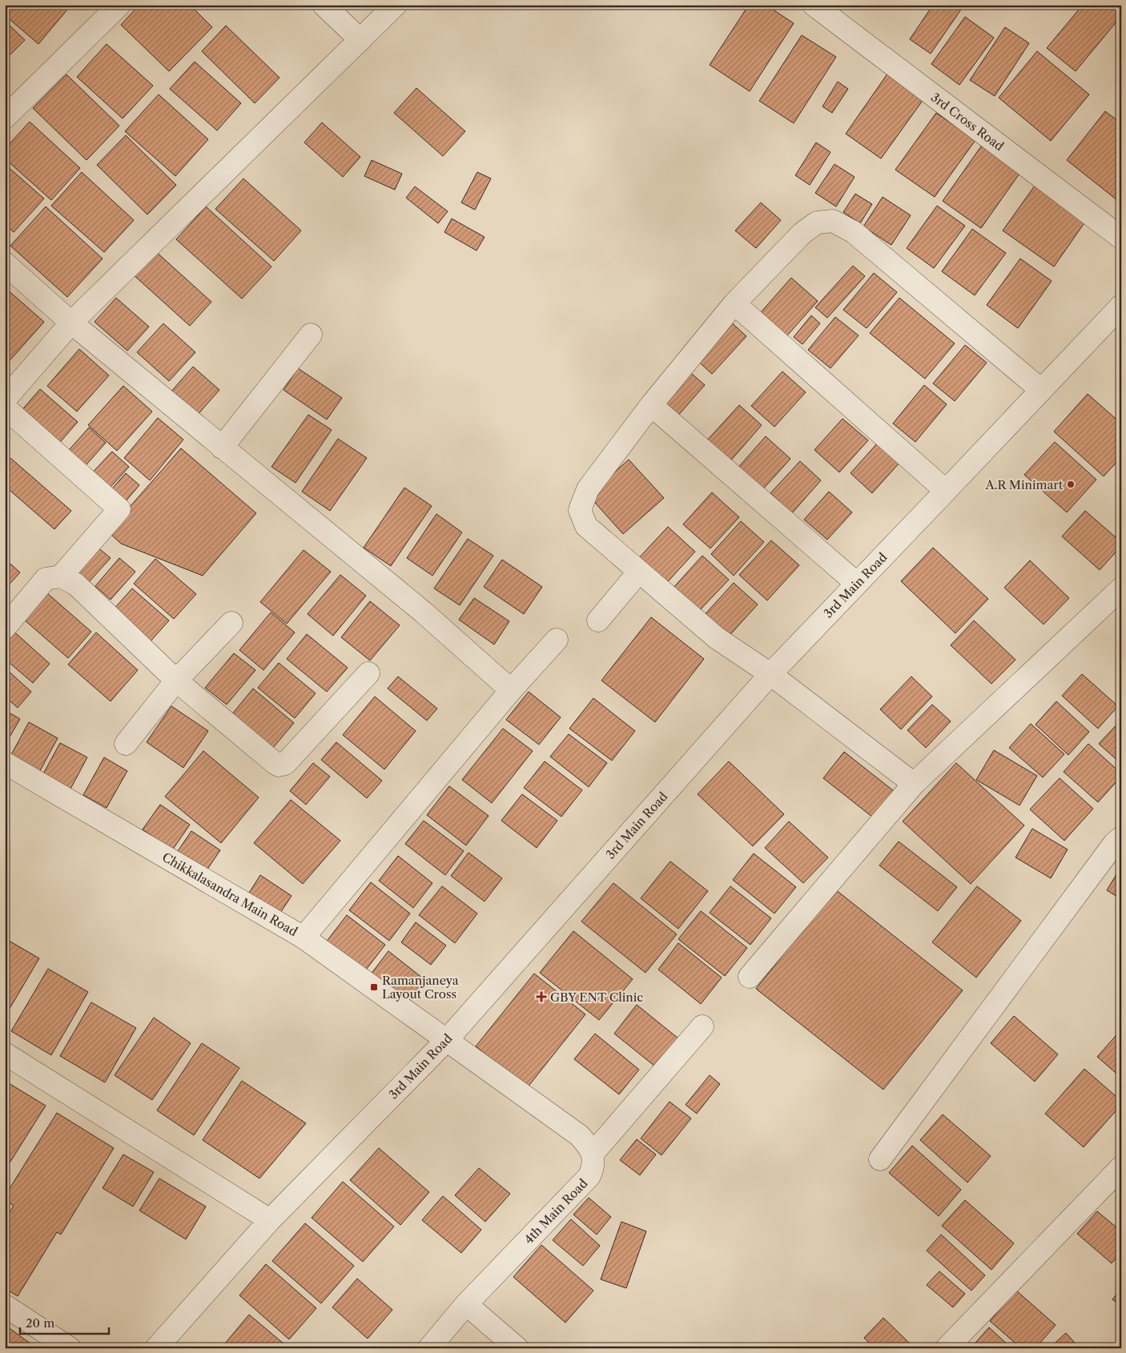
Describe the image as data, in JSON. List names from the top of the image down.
{
  "streets": {
    "street": [
      "3rd Cross Road",
      "3rd Main Road",
      "Chikkalasandra Main Road",
      "4th Main Road"
    ]
  },
  "crossings": [
    ["3rd Main Road", "Chikkalasandra Main Road"]
  ],
  "places": {
    "other": ["A.R Minimart"],
    "transit": ["Ramanjaneya Layout Cross"],
    "health": ["GBY ENT Clinic"]
  },
  "scale_bar": "20 m"
}
